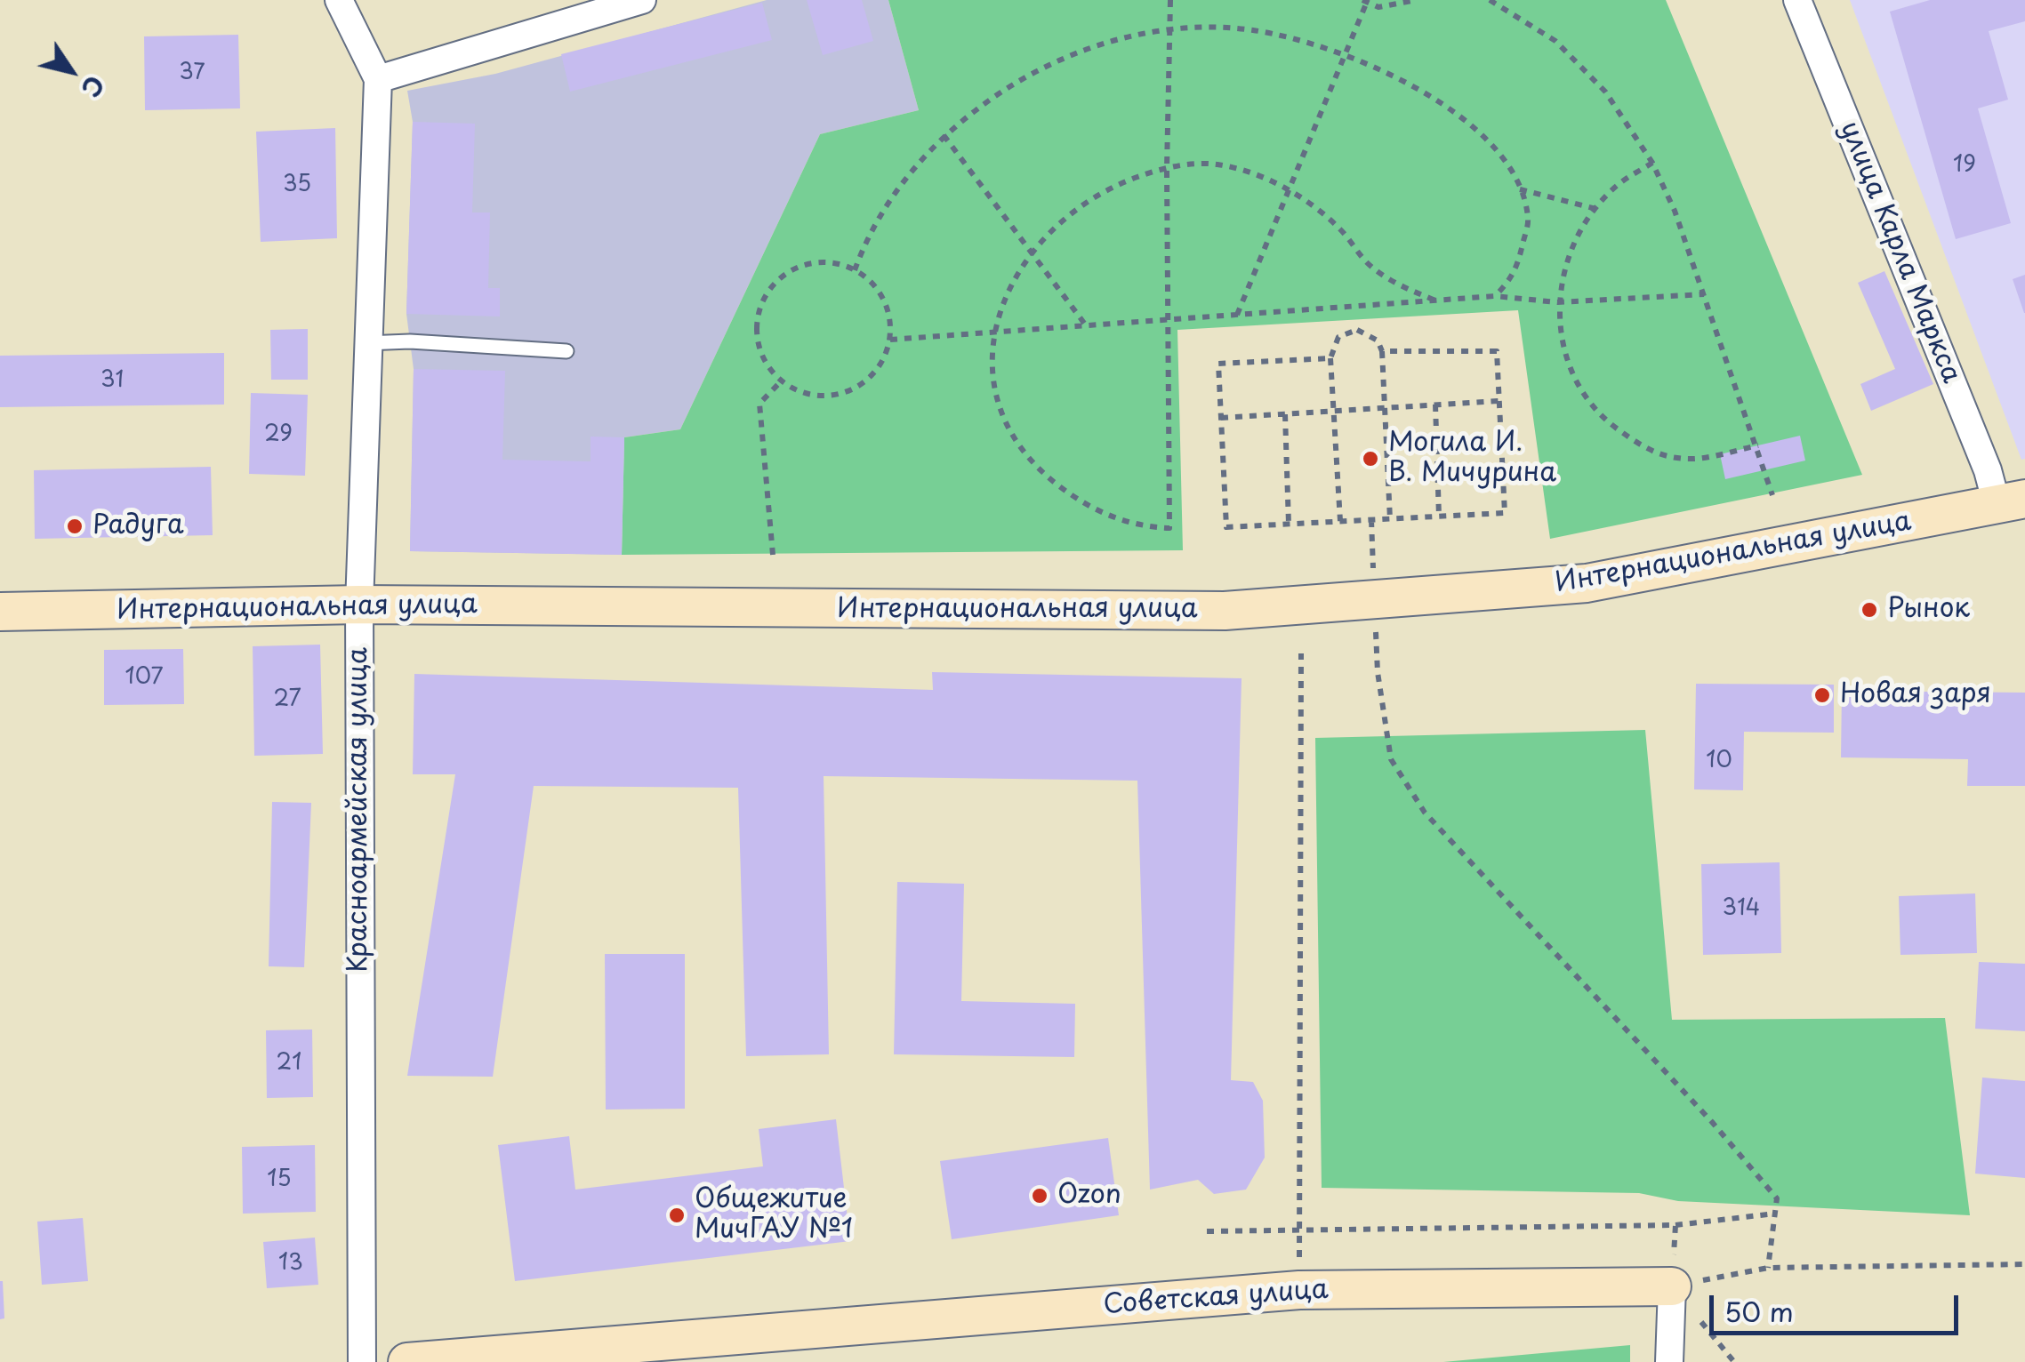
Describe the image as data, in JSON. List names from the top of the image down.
{
  "streets": {
    "main road": ["Интернациональная улица", "Советская улица"],
    "street": ["улица Карла Маркса", "Красноармейская улица"]
  },
  "crossings": [
    ["улица Карла Маркса", "Интернациональная улица"],
    ["Интернациональная улица", "Красноармейская улица"]
  ],
  "places": [
    "Могила И. В. Мичурина",
    "Радуга",
    "Рынок",
    "Новая заря",
    "Ozon",
    "Общежитие МичГАУ №1"
  ],
  "house_numbers": [
    "37",
    "19",
    "35",
    "31",
    "29",
    "107",
    "27",
    "10",
    "314",
    "21",
    "15",
    "13"
  ],
  "scale_bar": "50 m",
  "north": "bottom right"
}
